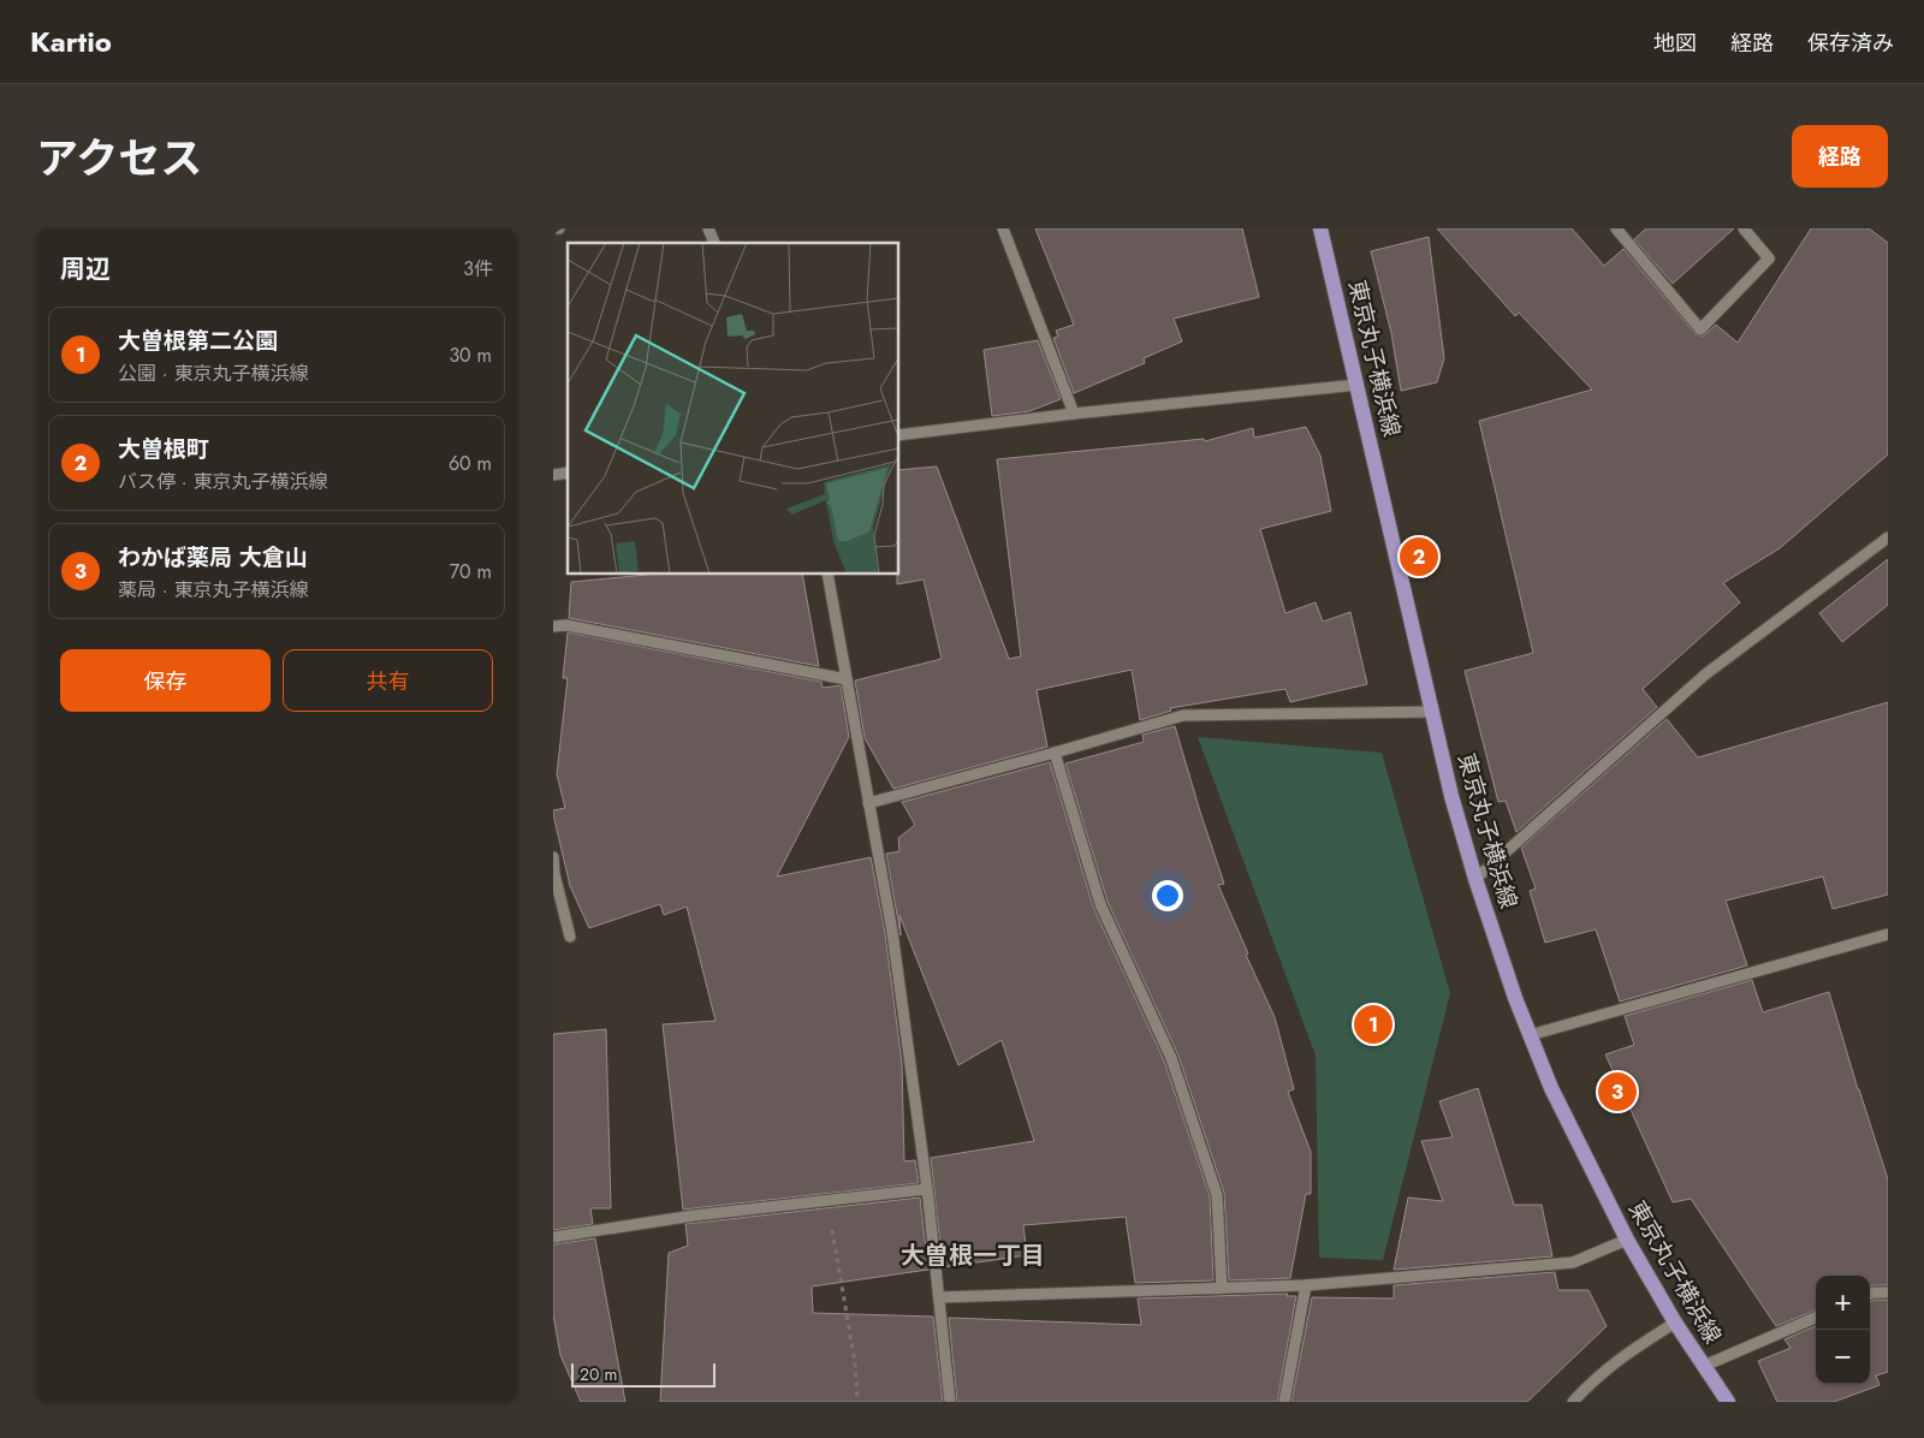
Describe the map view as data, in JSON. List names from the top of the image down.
{
  "streets": {
    "main road": ["東京丸子横浜線"]
  },
  "districts": ["大曽根一丁目"],
  "scale_bar": "20 m",
  "page": {
    "header": "Kartio",
    "nav": ["地図", "経路", "保存済み"],
    "title": "アクセス",
    "buttons": [
      "経路",
      ["保存", "共有"]
    ],
    "heading": ["周辺", "3件"],
    "list": [
      {
        "mark": "1",
        "name": "大曽根第二公園",
        "note": "公園 · 東京丸子横浜線",
        "value": "30 m"
      },
      {
        "mark": "2",
        "name": "大曽根町",
        "note": "バス停 · 東京丸子横浜線",
        "value": "60 m"
      },
      {
        "mark": "3",
        "name": "わかば薬局 大倉山",
        "note": "薬局 · 東京丸子横浜線",
        "value": "70 m"
      }
    ],
    "pins": ["2", "1", "3"],
    "map_buttons": ["+", "−"],
    "scale": "20 m"
  }
}
